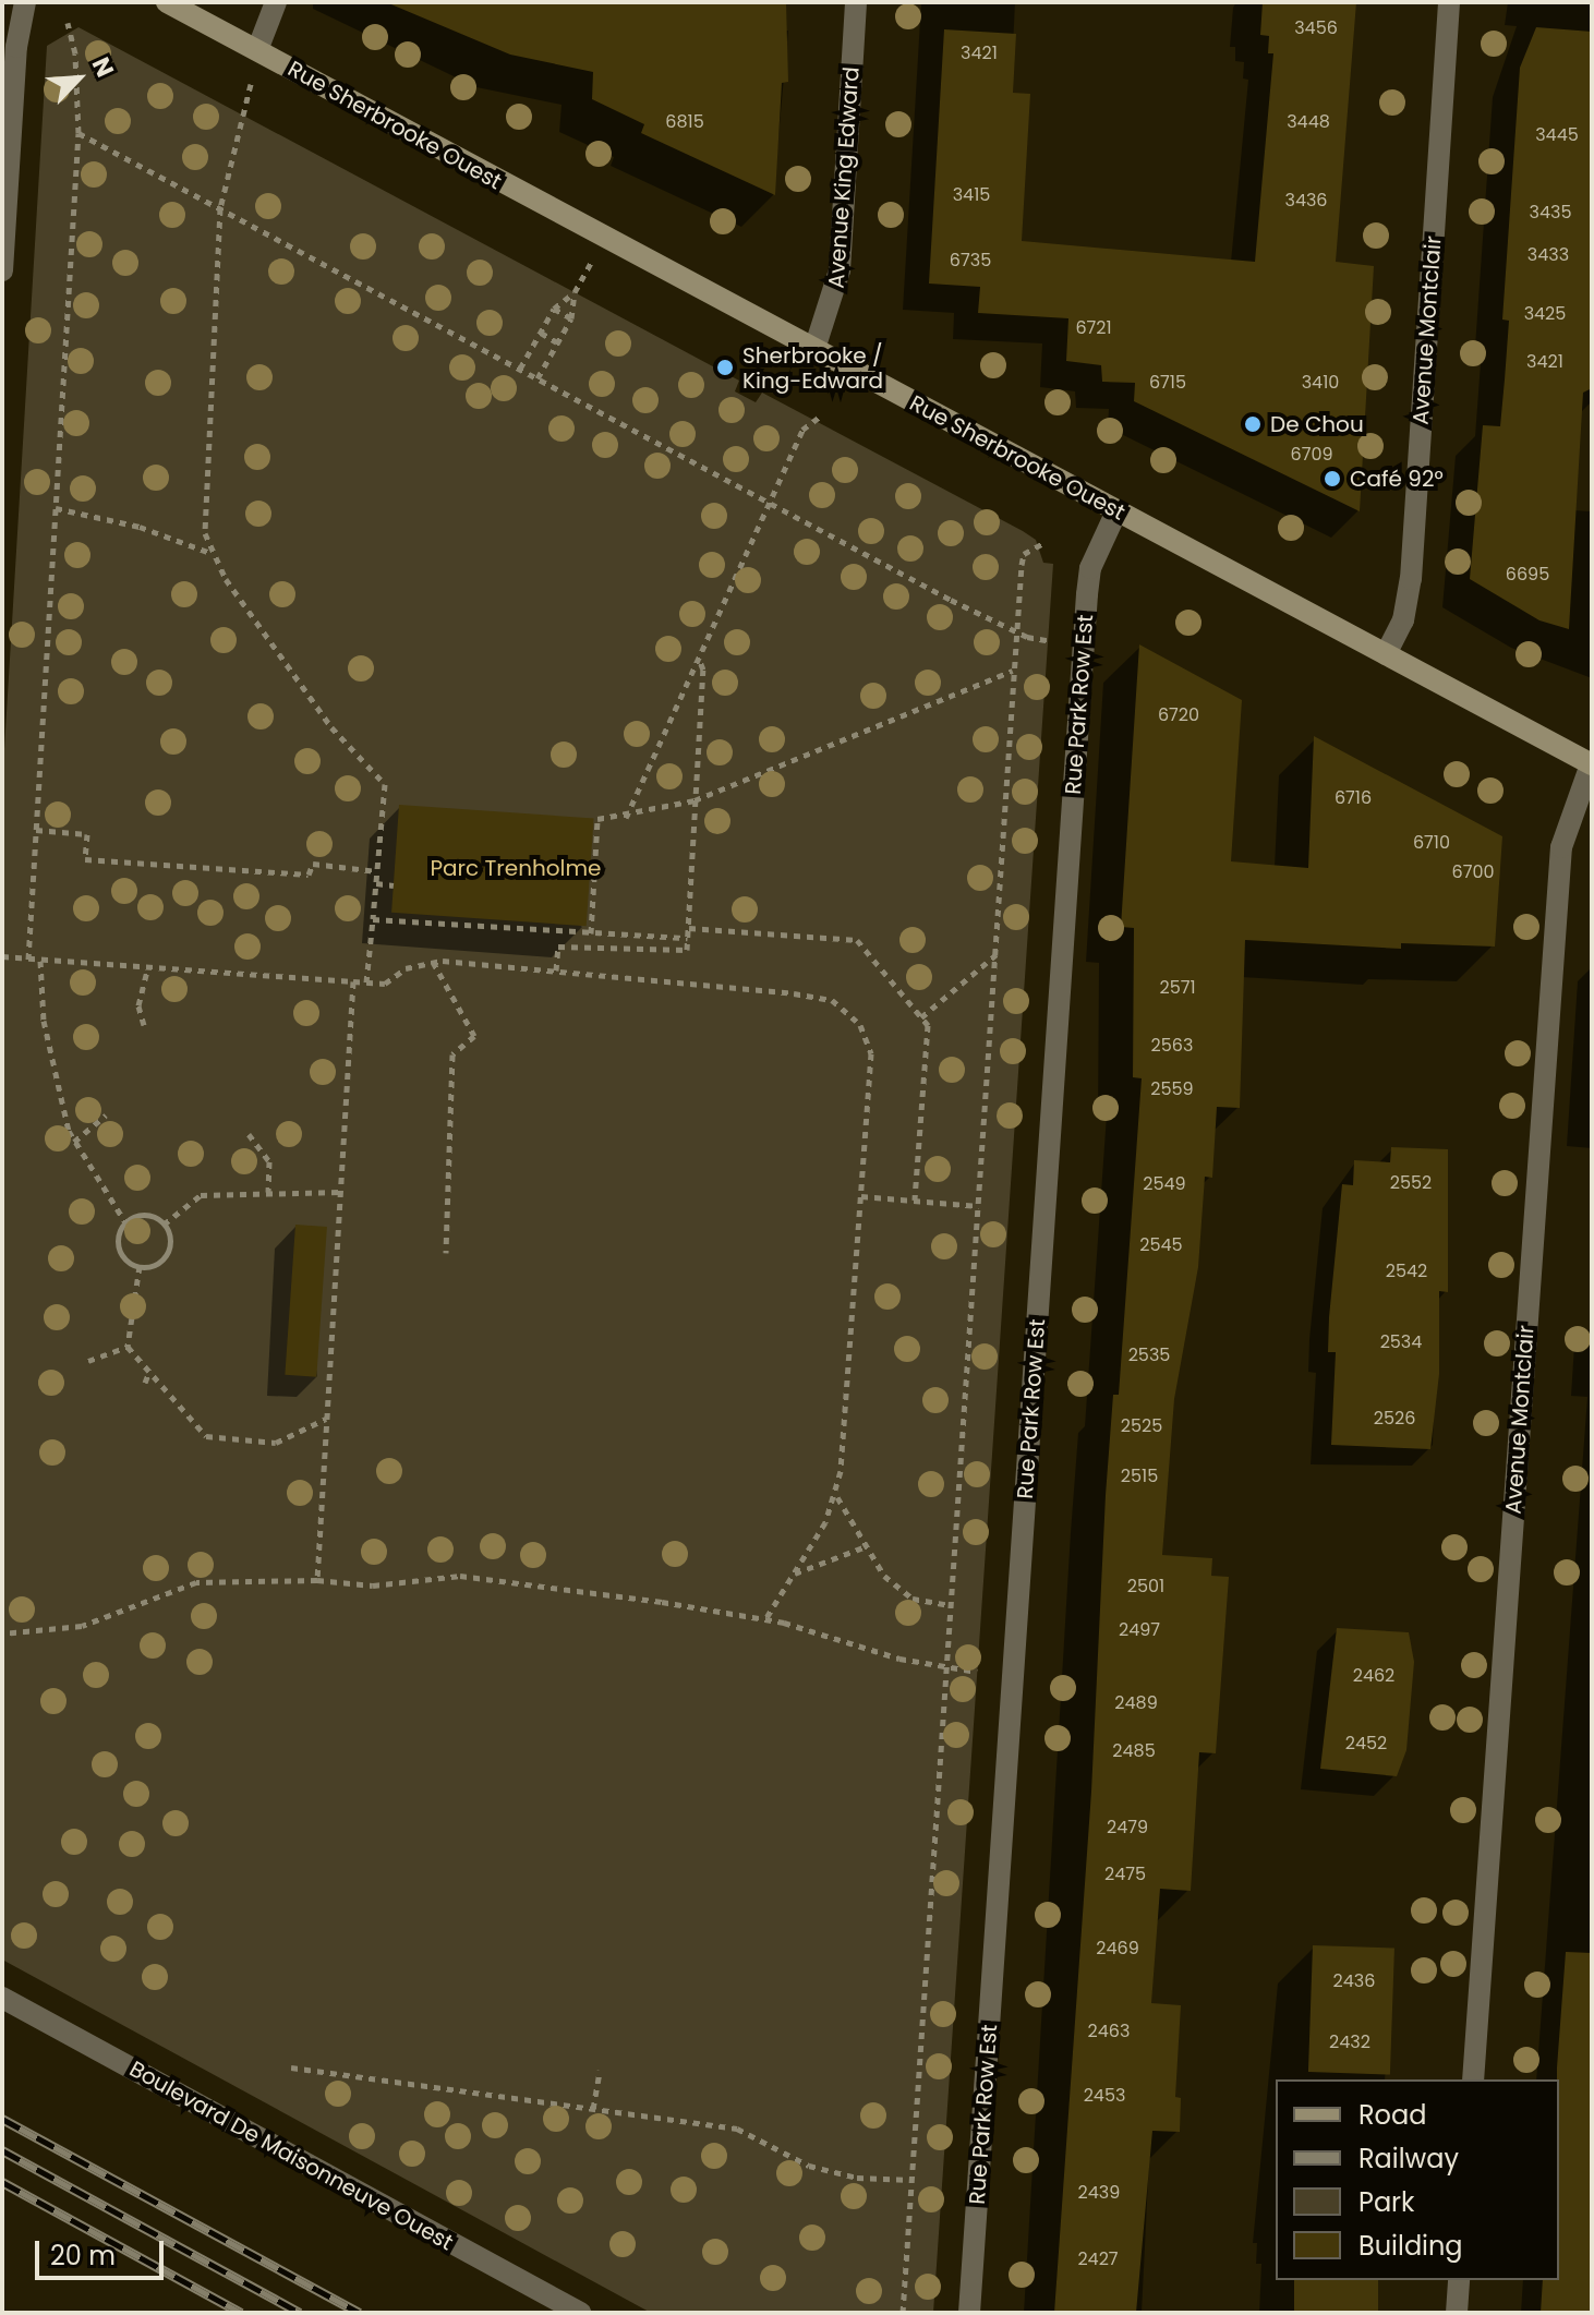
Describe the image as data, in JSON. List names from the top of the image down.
{
  "streets": {
    "main road": ["Rue Sherbrooke Ouest"],
    "street": [
      "Avenue King Edward",
      "Avenue Montclair",
      "Rue Park Row Est",
      "Boulevard De Maisonneuve Ouest"
    ]
  },
  "crossings": [
    ["Rue Sherbrooke Ouest", "Avenue King Edward"],
    ["Rue Sherbrooke Ouest", "Avenue Montclair"],
    ["Rue Sherbrooke Ouest", "Rue Park Row Est"]
  ],
  "parks": ["Parc Trenholme"],
  "places": ["Sherbrooke / King-Edward", "De Chou", "Café 92°"],
  "house_numbers": [
    "3456",
    "3421",
    "6815",
    "3448",
    "3445",
    "3415",
    "3436",
    "3435",
    "3433",
    "6735",
    "3425",
    "6721",
    "3421",
    "6715",
    "3410",
    "6709",
    "6695",
    "6720",
    "6716",
    "6710",
    "6700",
    "2571",
    "2563",
    "2559",
    "2552",
    "2549",
    "2545",
    "2542",
    "2534",
    "2535",
    "2526",
    "2525",
    "2515",
    "2501",
    "2497",
    "2462",
    "2489",
    "2452",
    "2485",
    "2479",
    "2475",
    "2469",
    "2436",
    "2463",
    "2432",
    "2453",
    "2439",
    "2427"
  ],
  "legend": [
    "Road",
    "Railway",
    "Park",
    "Building"
  ],
  "scale_bar": "20 m",
  "north": "top right"
}
